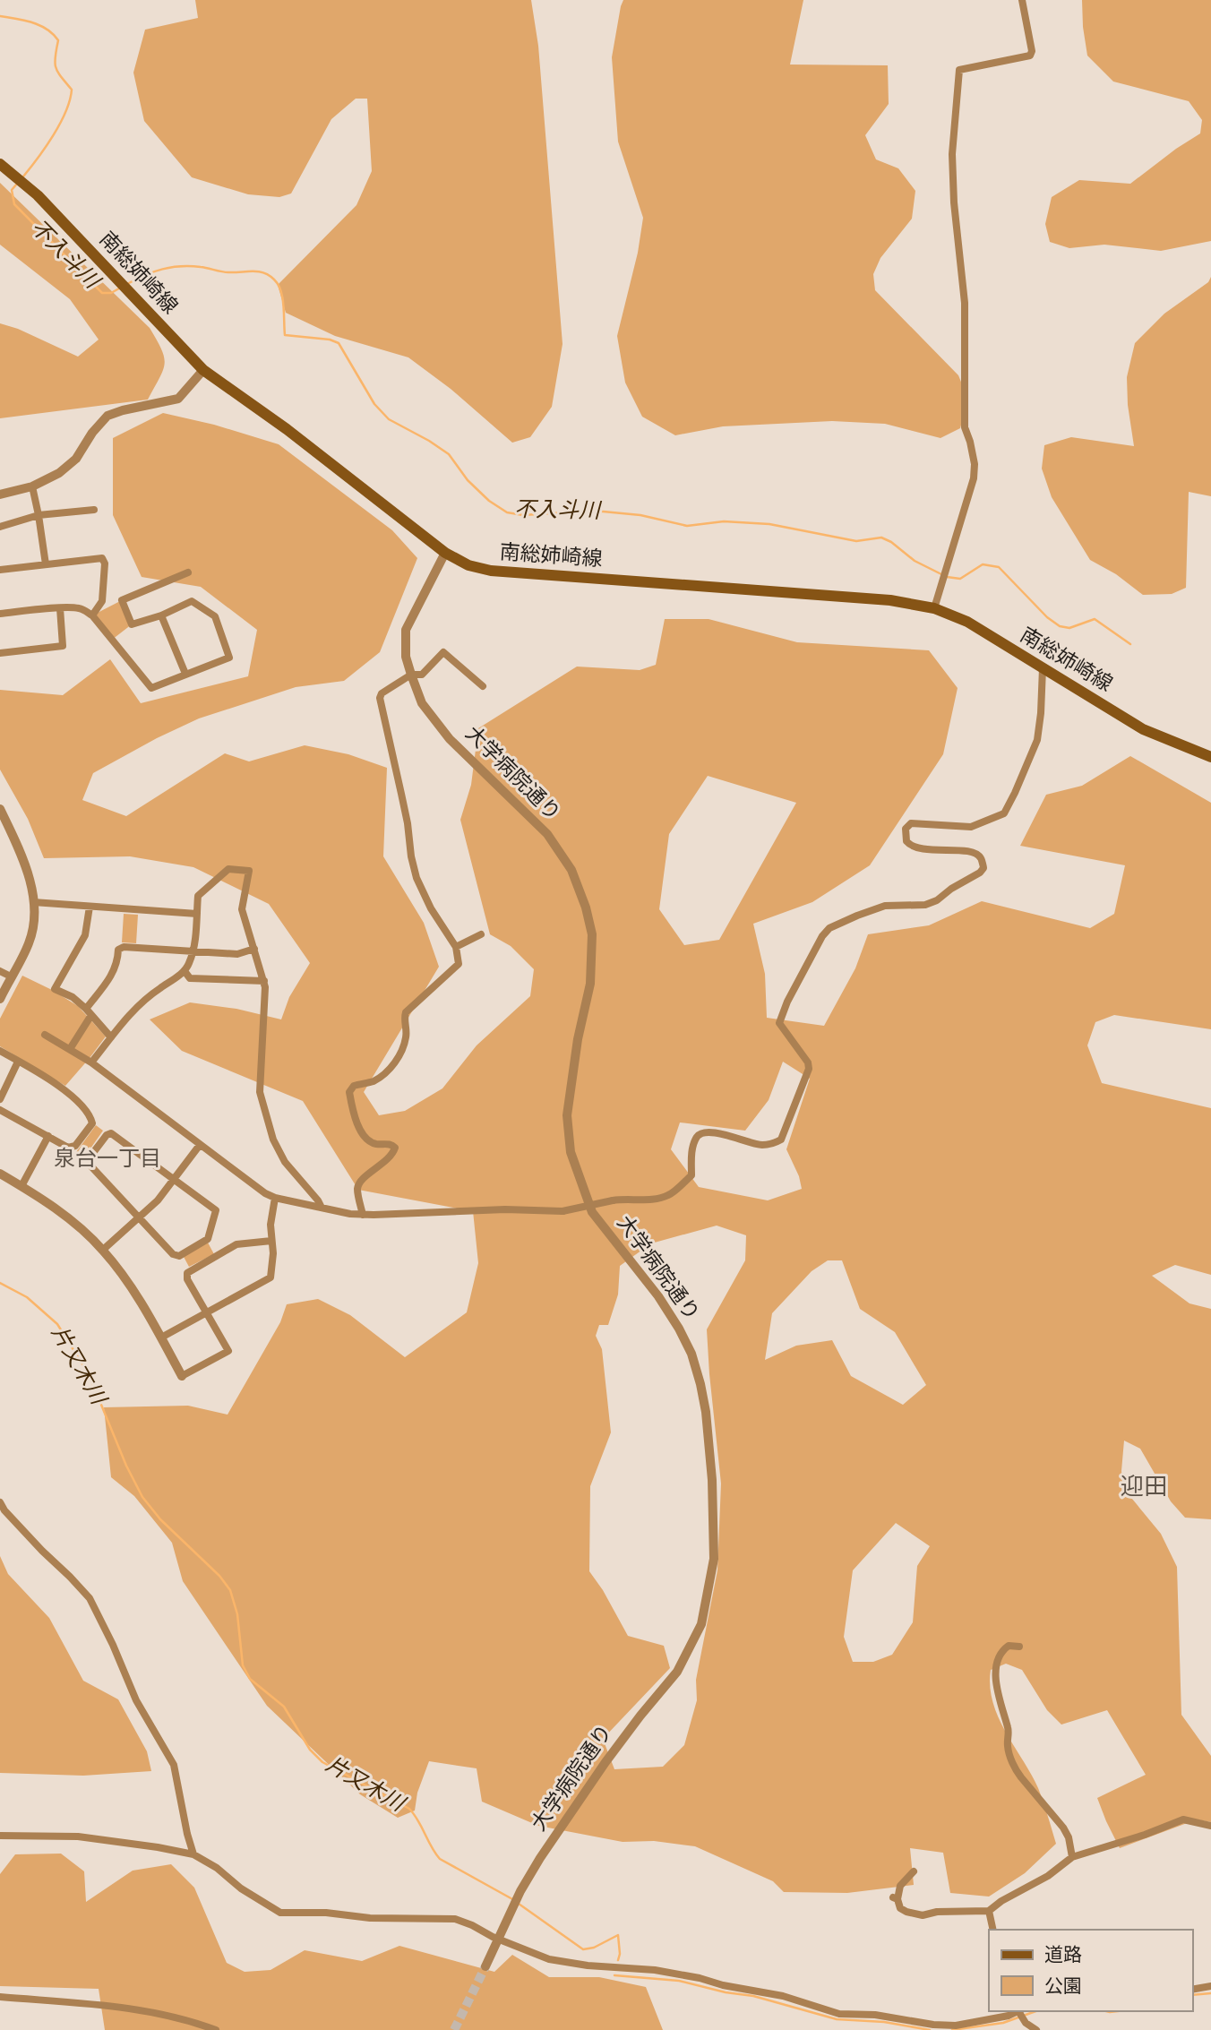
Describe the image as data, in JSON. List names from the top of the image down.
{
  "streets": {
    "main road": ["南総姉崎線"],
    "street": ["大学病院通り"]
  },
  "crossings": [
    ["南総姉崎線", "大学病院通り"]
  ],
  "districts": ["泉台一丁目", "迎田"],
  "water": ["不入斗川", "片又木川"],
  "legend": ["道路", "公園"]
}
